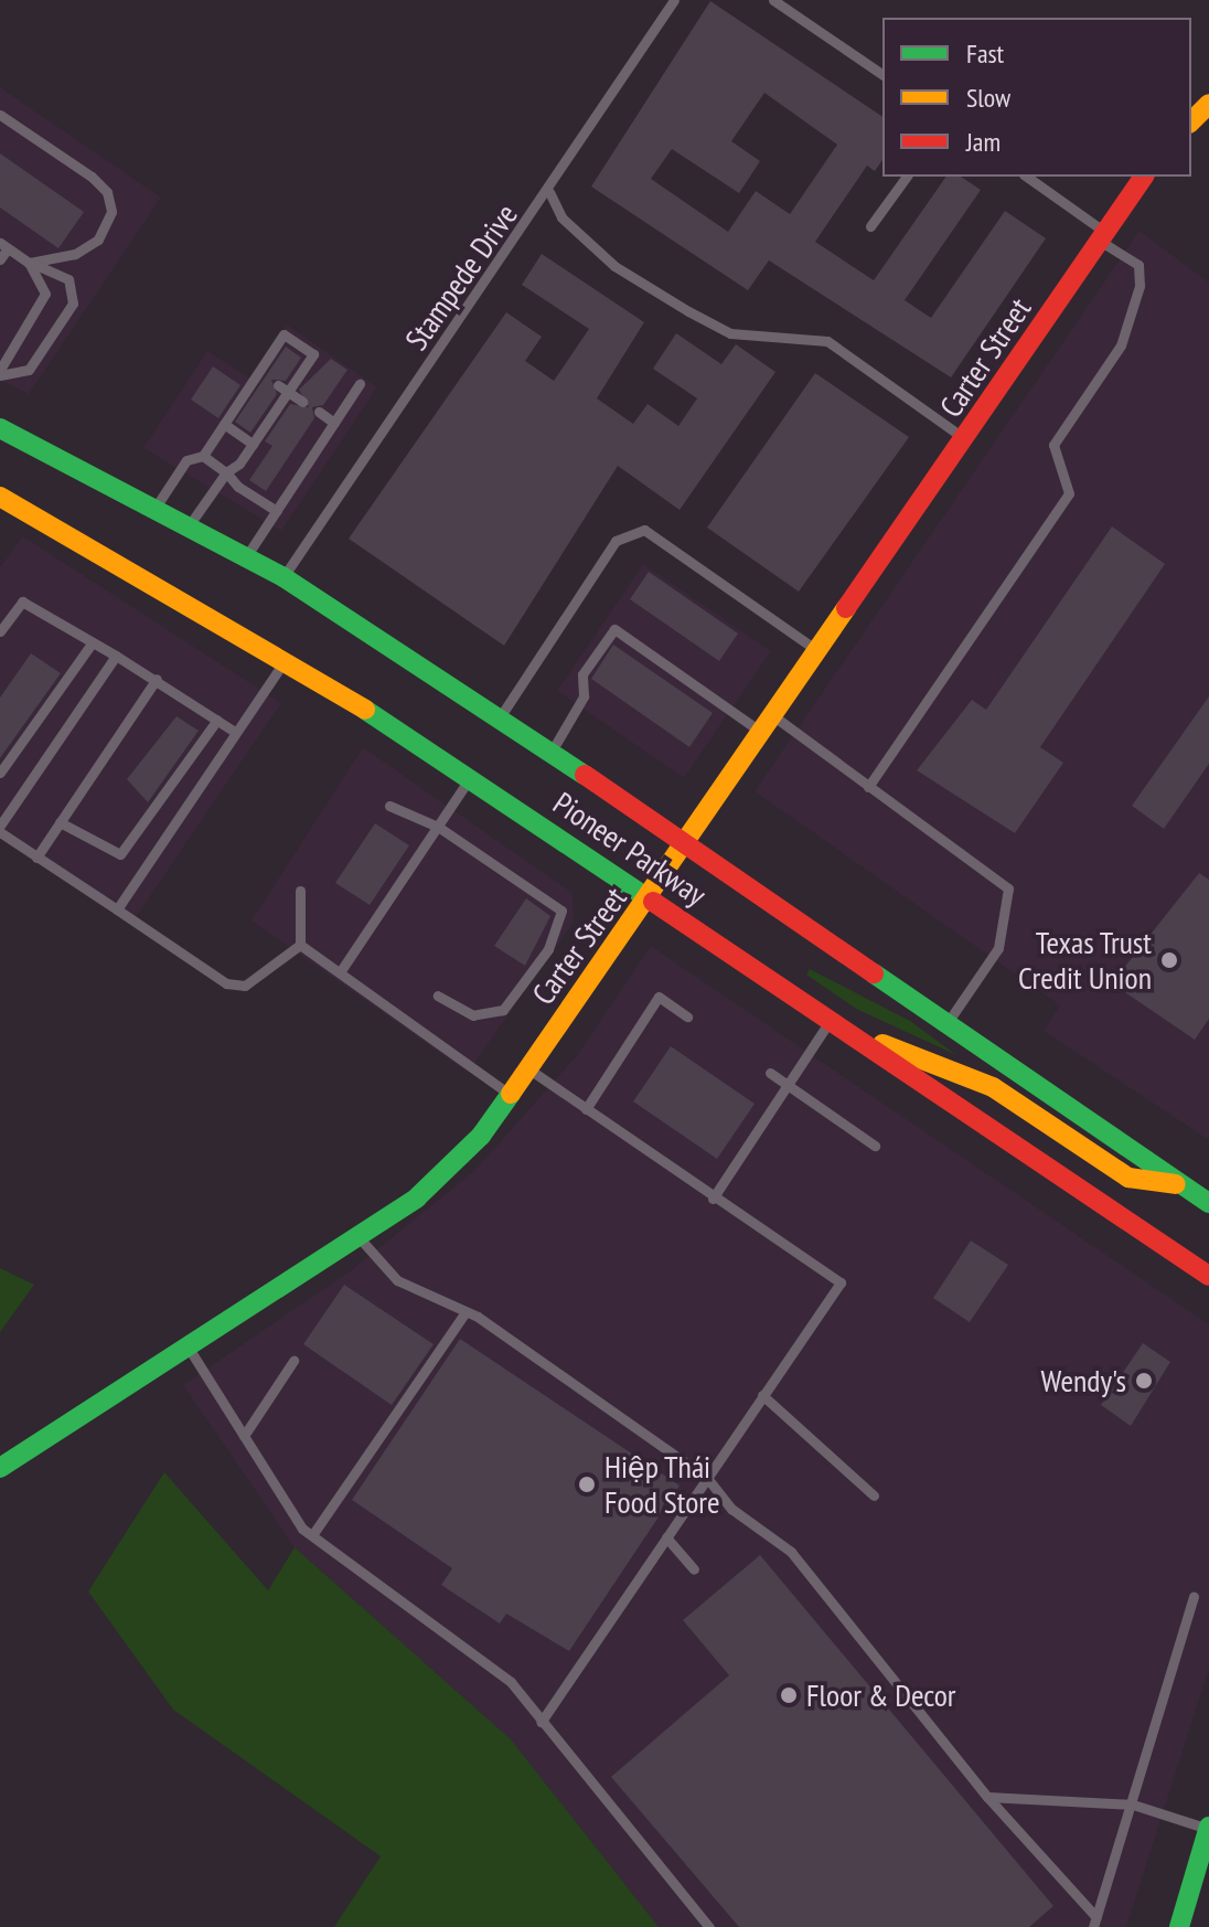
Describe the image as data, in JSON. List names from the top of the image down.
{
  "streets": {
    "main road": ["Carter Street", "Pioneer Parkway"],
    "lane": ["Stampede Drive"]
  },
  "crossings": [
    ["Stampede Drive", "Pioneer Parkway"],
    ["Carter Street", "Pioneer Parkway"]
  ],
  "places": [
    "Texas Trust Credit Union",
    "Wendy's",
    "Hiệp Thái Food Store",
    "Floor & Decor"
  ],
  "legend": ["Fast", "Slow", "Jam"]
}
